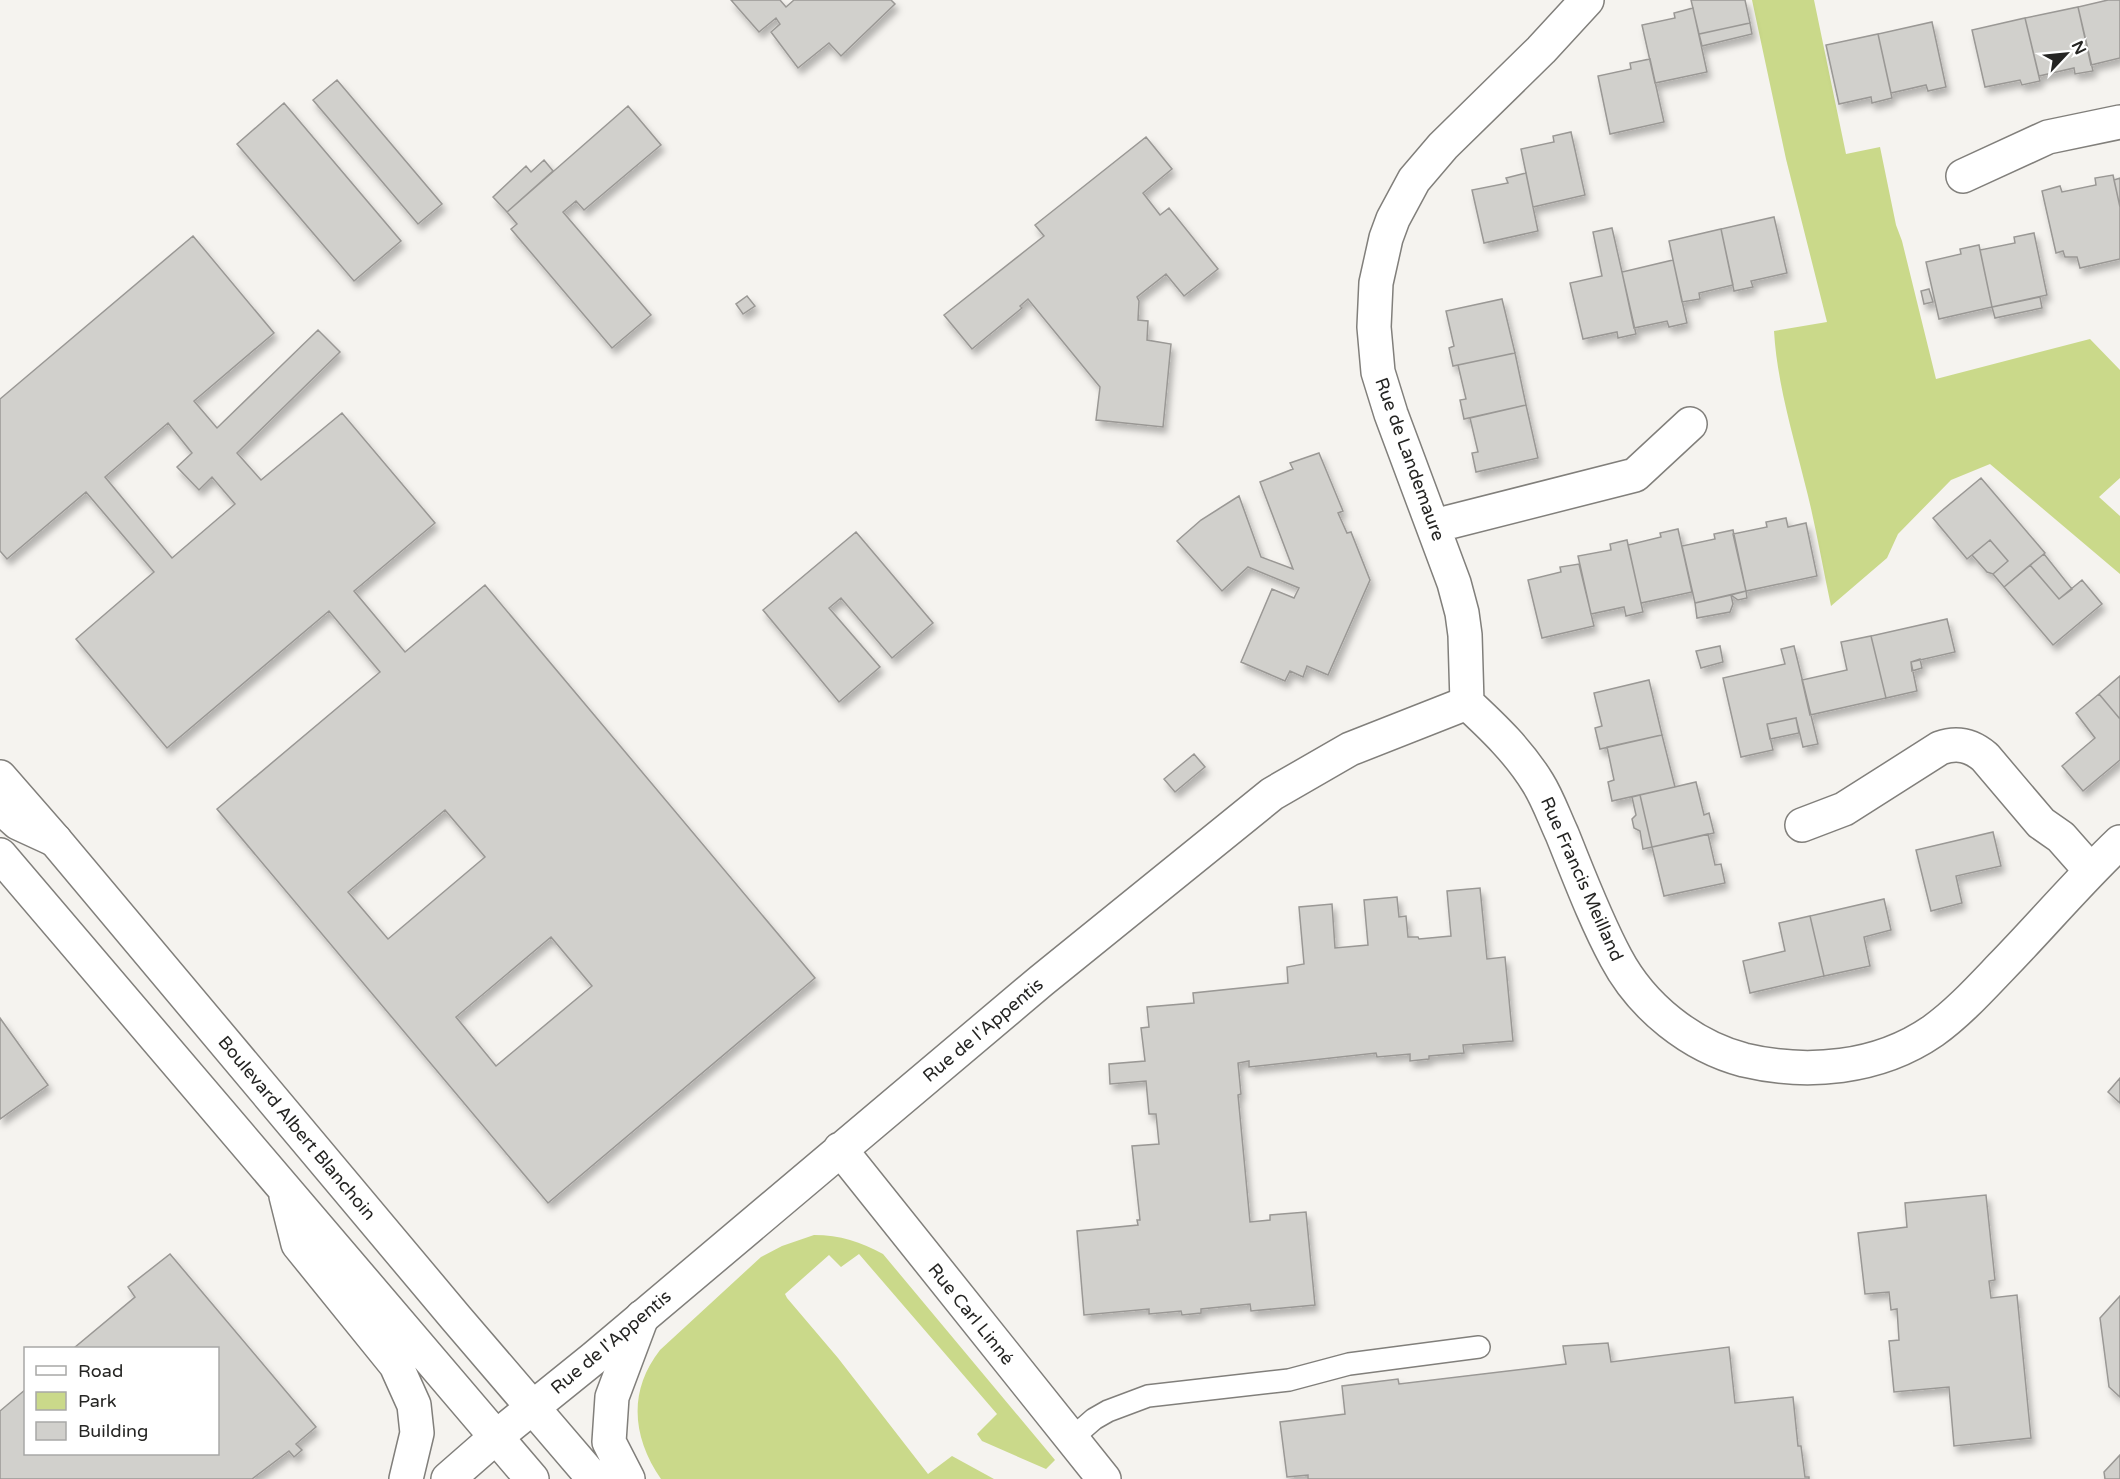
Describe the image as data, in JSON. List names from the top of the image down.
{
  "streets": {
    "street": [
      "Rue de Landemaure",
      "Rue Francis Meilland",
      "Rue de l'Appentis",
      "Boulevard Albert Blanchoin",
      "Rue Carl Linné"
    ]
  },
  "crossings": [
    ["Rue de Landemaure", "Rue Francis Meilland"],
    ["Rue de Landemaure", "Rue de l'Appentis"],
    ["Rue Francis Meilland", "Rue de l'Appentis"],
    ["Rue de l'Appentis", "Boulevard Albert Blanchoin"],
    ["Rue de l'Appentis", "Rue Carl Linné"]
  ],
  "legend": ["Road", "Park", "Building"],
  "north": "top right"
}
